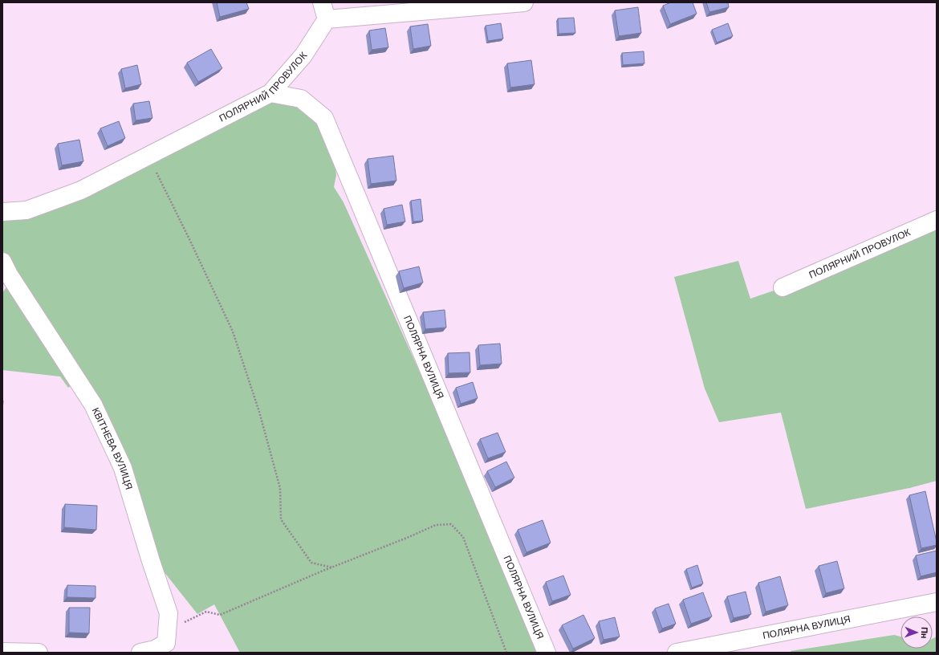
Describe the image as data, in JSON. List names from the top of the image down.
{
  "streets": {
    "street": ["ПОЛЯРНИЙ ПРОВУЛОК", "ПОЛЯРНА ВУЛИЦЯ", "КВІТНЕВА ВУЛИЦЯ"]
  },
  "crossings": [
    ["ПОЛЯРНИЙ ПРОВУЛОК", "ПОЛЯРНА ВУЛИЦЯ"]
  ],
  "north": "right"
}
